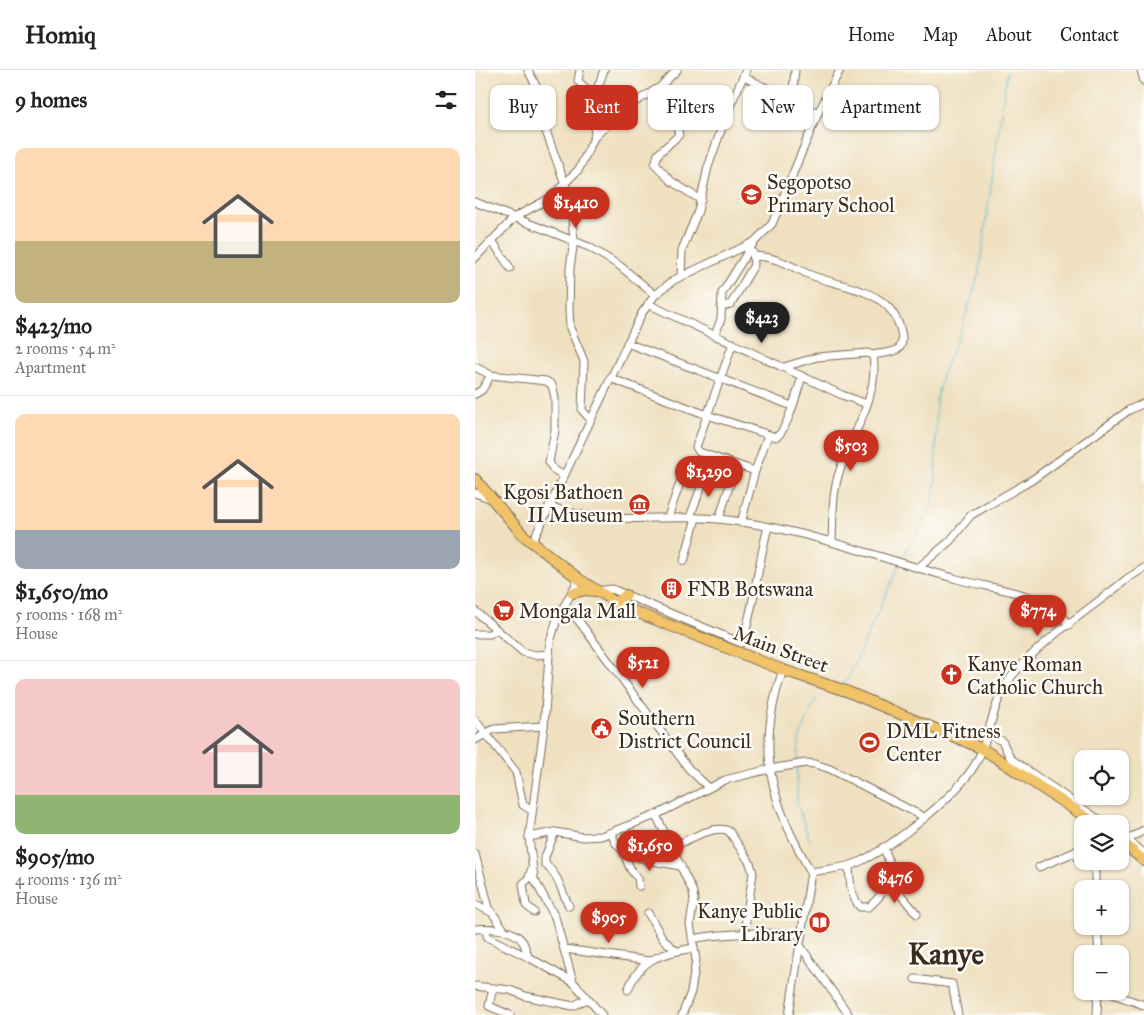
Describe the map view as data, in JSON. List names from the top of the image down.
{
  "streets": {
    "highway": ["Main Street"]
  },
  "districts": ["Kanye"],
  "places": {
    "school or university": ["Segopotso Primary School"],
    "museum": ["Kgosi Bathoen II Museum"],
    "building": ["FNB Botswana"],
    "supermarket": ["Mongala Mall"],
    "church": ["Kanye Roman Catholic Church"],
    "public building": ["Southern District Council"],
    "sports": ["DML Fitness Center"],
    "library": ["Kanye Public Library"]
  },
  "page": {
    "header": "Homiq",
    "nav": [
      "Home",
      "Map",
      "About",
      "Contact"
    ],
    "heading": "9 homes",
    "chip": [
      "Buy",
      "Rent",
      "Filters",
      "New",
      "Apartment"
    ],
    "list": [
      {
        "name": "$423/mo",
        "note": "2 rooms · 54 m² · Apartment"
      },
      {
        "name": "$1,650/mo",
        "note": "5 rooms · 168 m² · House"
      },
      {
        "name": "$905/mo",
        "note": "4 rooms · 136 m² · House"
      }
    ],
    "price": [
      "$1,410",
      "$423",
      "$503",
      "$1,290",
      "$774",
      "$521",
      "$1,650",
      "$476",
      "$905"
    ],
    "map_buttons": ["+", "−"]
  }
}
